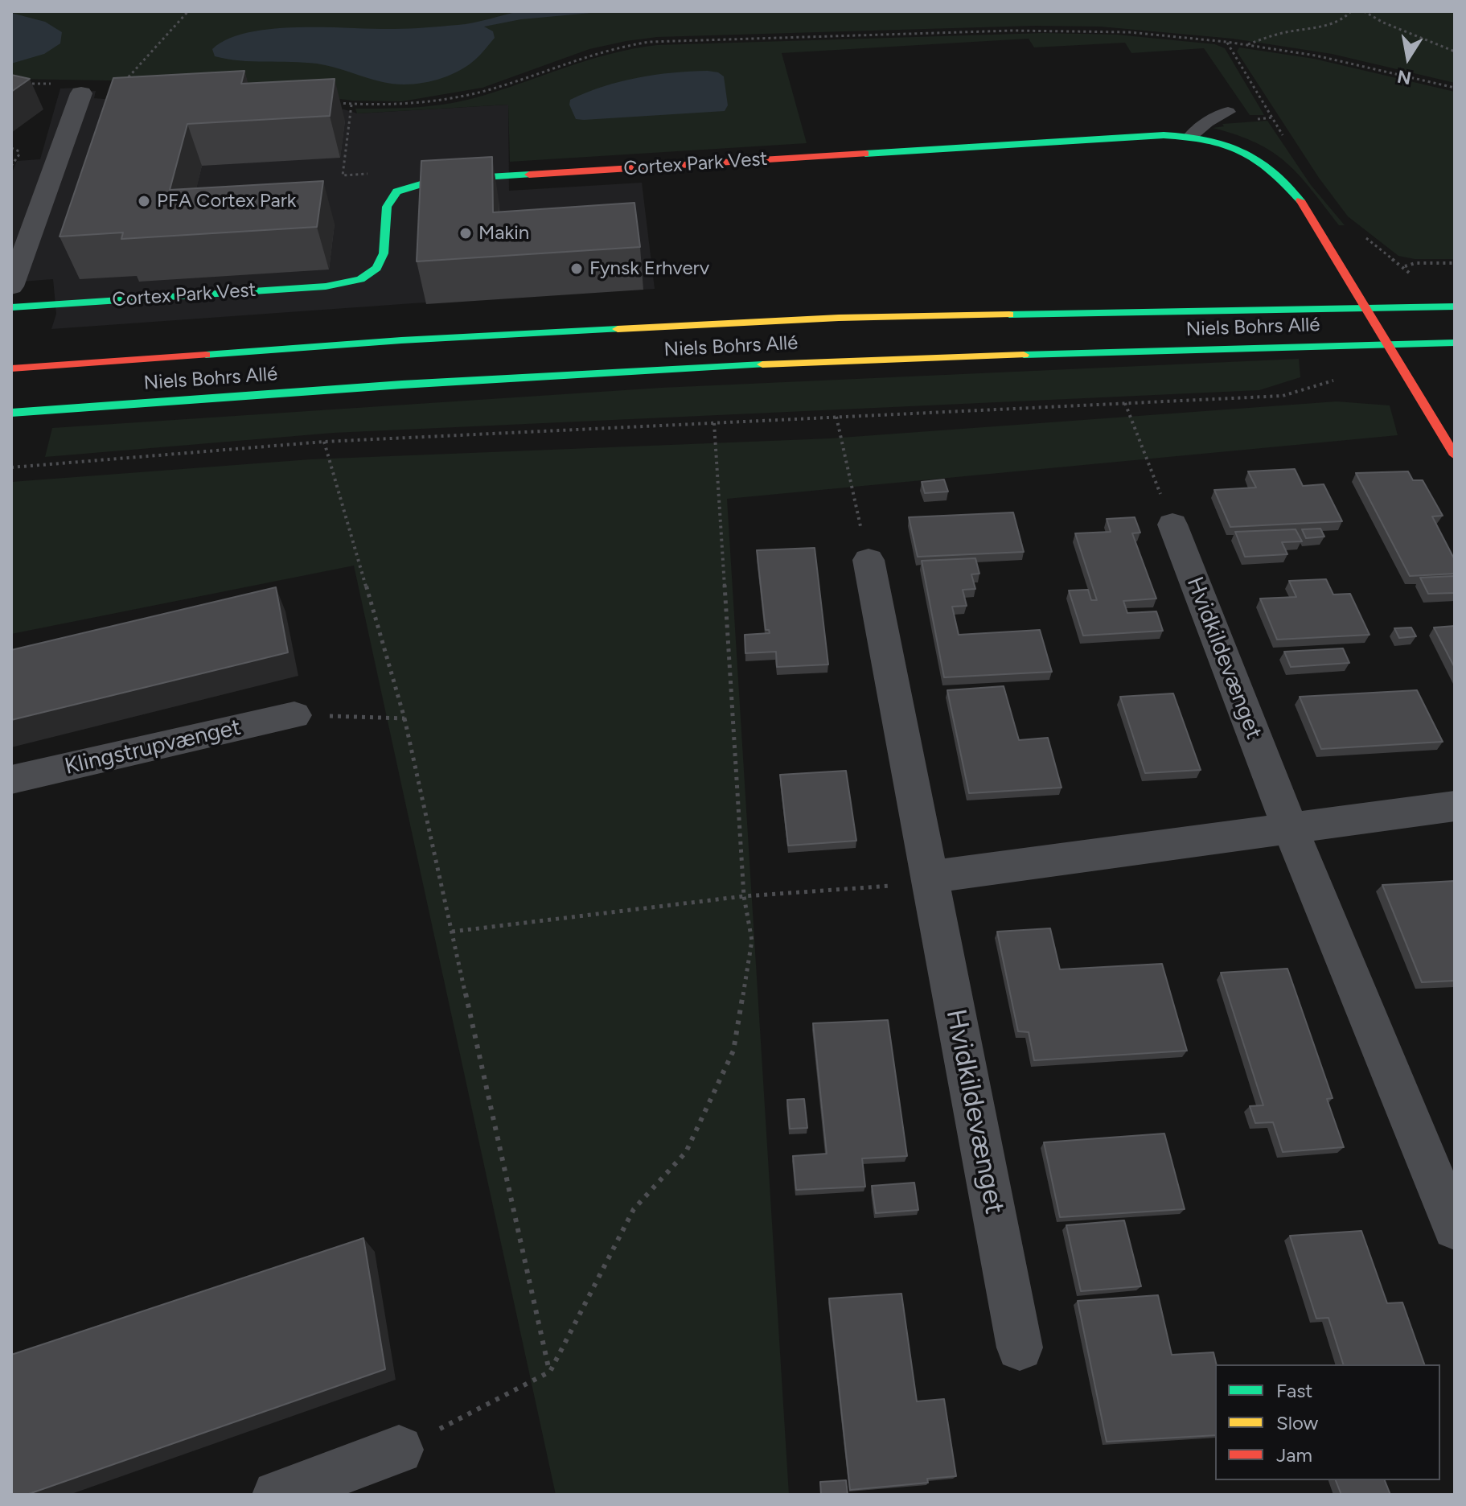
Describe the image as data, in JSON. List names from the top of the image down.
{
  "streets": {
    "street": [
      "Cortex Park Vest",
      "Niels Bohrs Allé",
      "Hvidkildevænget",
      "Klingstrupvænget"
    ]
  },
  "crossings": [
    ["Cortex Park Vest", "Niels Bohrs Allé"]
  ],
  "places": ["PFA Cortex Park", "Makin", "Fynsk Erhverv"],
  "legend": ["Fast", "Slow", "Jam"],
  "north": "bottom"
}
